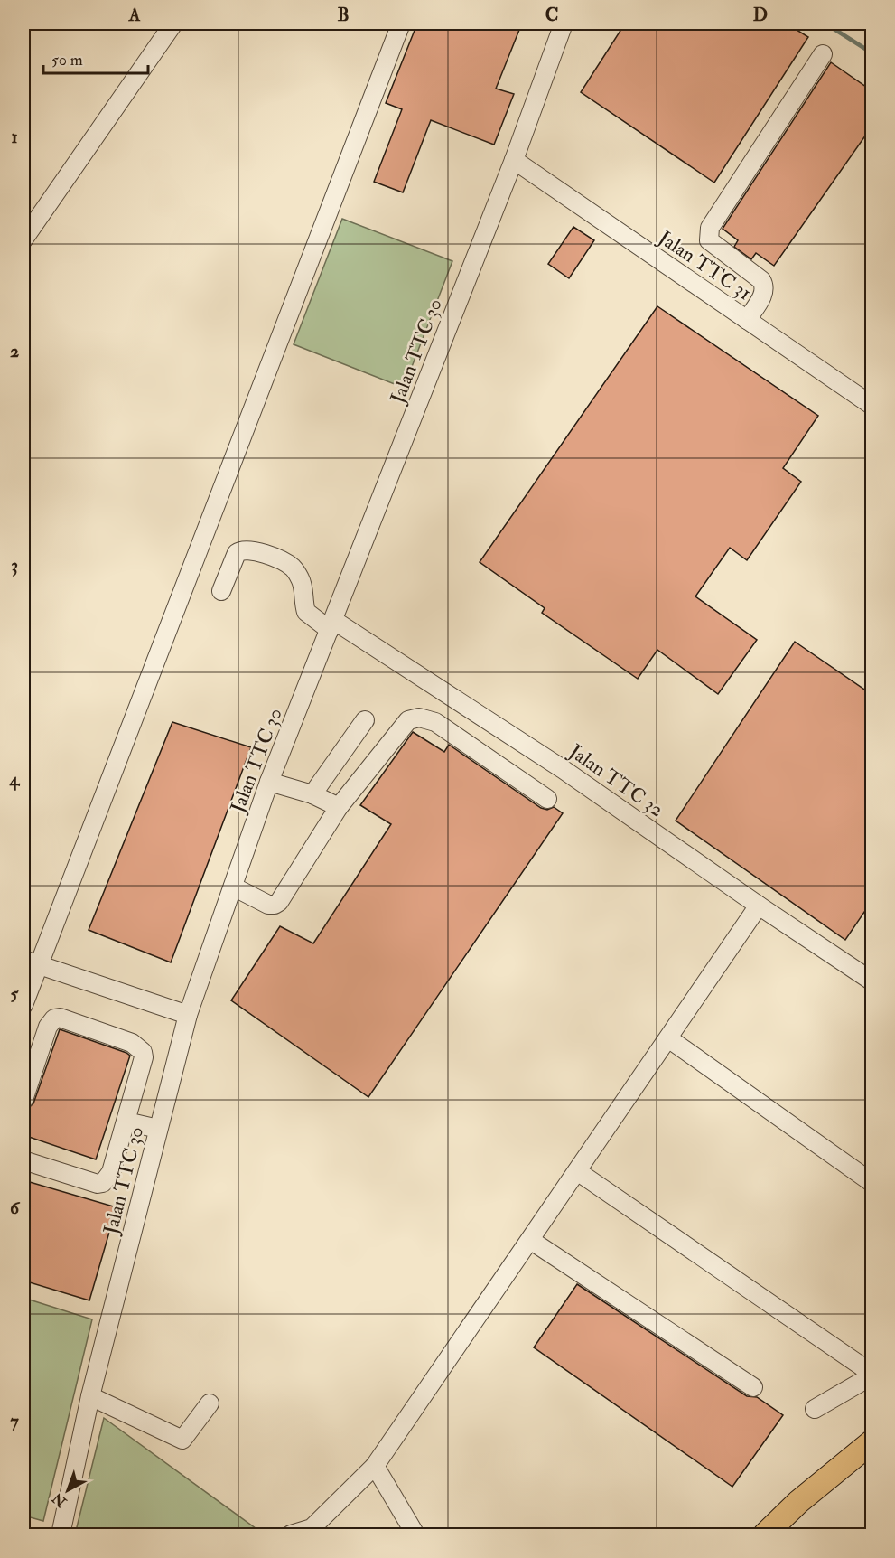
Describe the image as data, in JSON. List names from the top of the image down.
{
  "streets": {
    "street": ["Jalan TTC 31", "Jalan TTC 30", "Jalan TTC 32"]
  },
  "crossings": [
    ["Jalan TTC 31", "Jalan TTC 30"],
    ["Jalan TTC 30", "Jalan TTC 32"]
  ],
  "scale_bar": "50 m",
  "north": "bottom left",
  "grid": {
    "columns": [
      "A",
      "B",
      "C",
      "D"
    ],
    "rows": [
      "1",
      "2",
      "3",
      "4",
      "5",
      "6",
      "7"
    ]
  }
}
